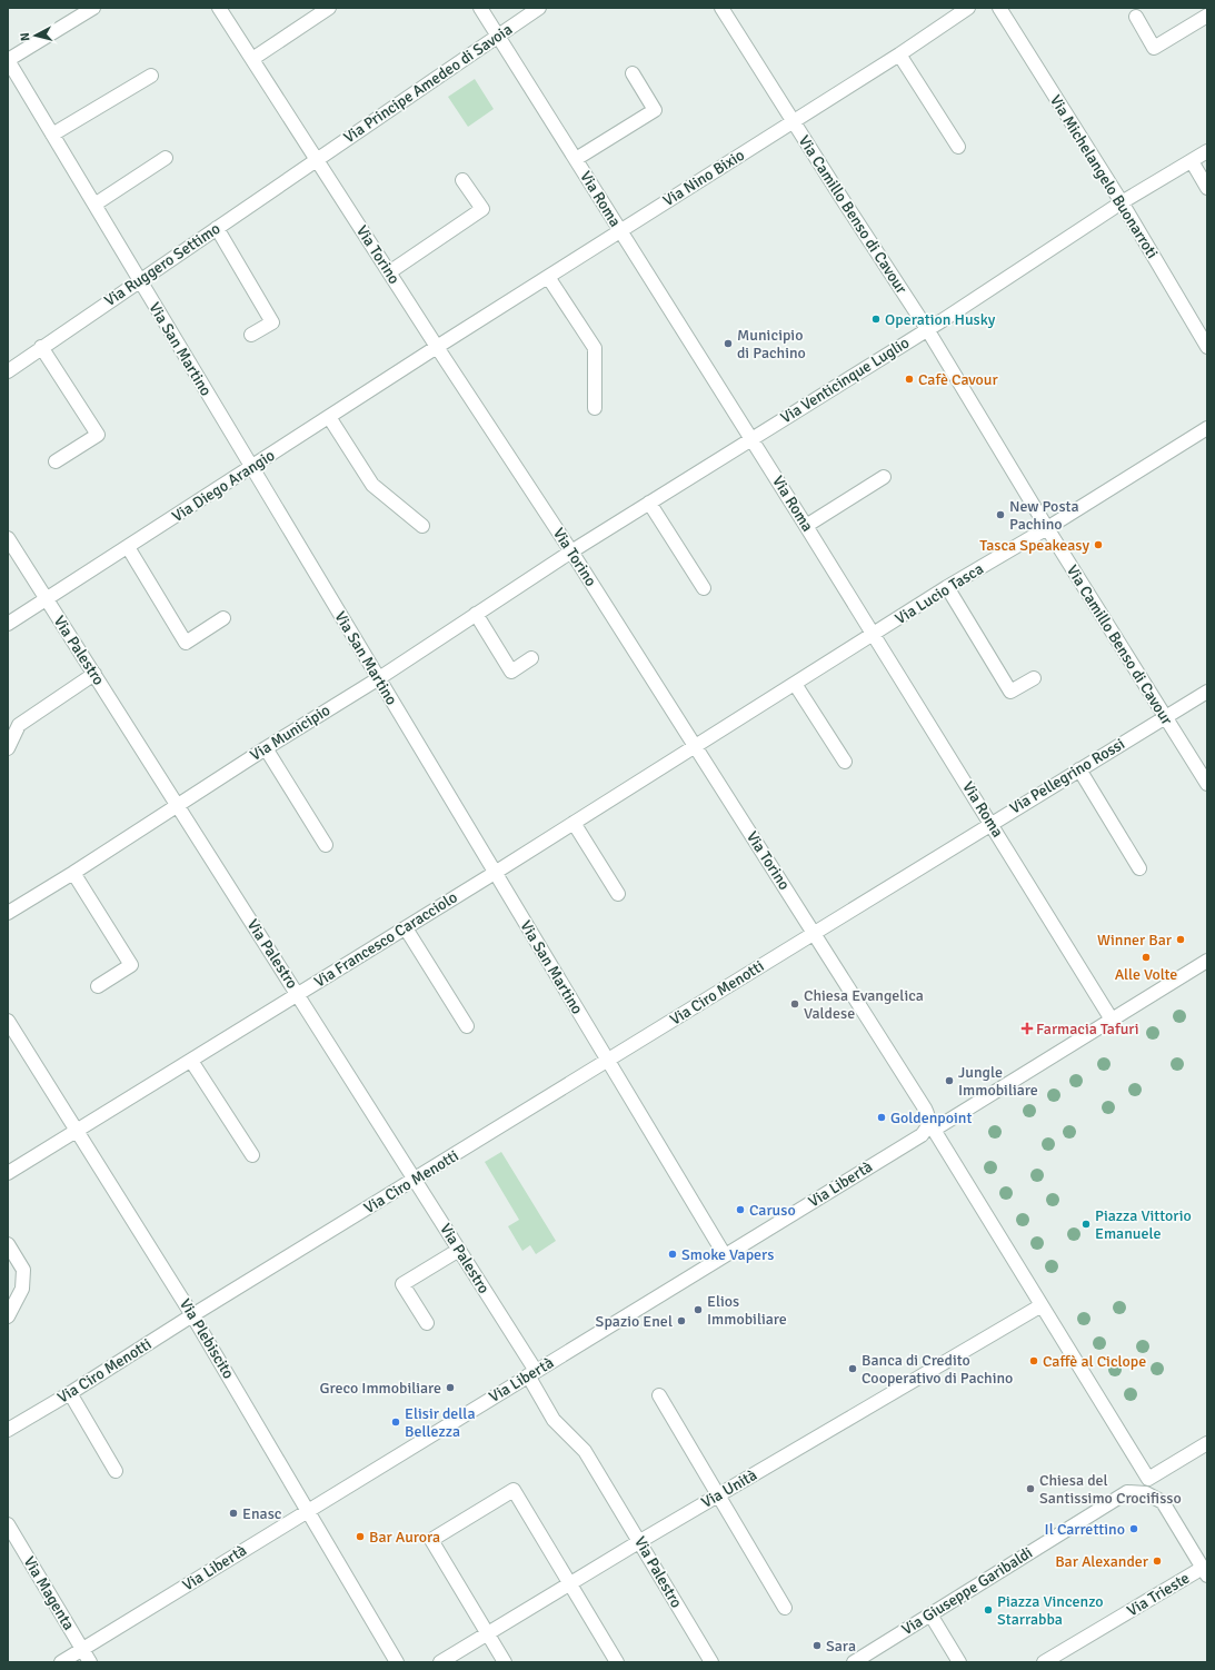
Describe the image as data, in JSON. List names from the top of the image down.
{
  "streets": {
    "street": [
      "Via Principe Amedeo di Savoia",
      "Via Michelangelo Buonarroti",
      "Via Nino Bixio",
      "Via Roma",
      "Via Camillo Benso di Cavour",
      "Via Torino",
      "Via Ruggero Settimo",
      "Via San Martino",
      "Via Venticinque Luglio",
      "Via Diego Arangio",
      "Via Lucio Tasca",
      "Via Palestro",
      "Via Municipio",
      "Via Pellegrino Rossi",
      "Via Francesco Caracciolo",
      "Via Ciro Menotti",
      "Via Libertà",
      "Via Plebiscito",
      "Via Unità",
      "Via Giuseppe Garibaldi",
      "Via Magenta",
      "Via Trieste"
    ]
  },
  "crossings": [
    ["Via Principe Amedeo di Savoia", "Via Roma"],
    ["Via Principe Amedeo di Savoia", "Via Torino"],
    ["Via Principe Amedeo di Savoia", "Via Ruggero Settimo"],
    ["Via Michelangelo Buonarroti", "Via Venticinque Luglio"],
    ["Via Nino Bixio", "Via Roma"],
    ["Via Nino Bixio", "Via Camillo Benso di Cavour"],
    ["Via Nino Bixio", "Via Torino"],
    ["Via Nino Bixio", "Via Diego Arangio"],
    ["Via Roma", "Via Venticinque Luglio"],
    ["Via Roma", "Via Lucio Tasca"],
    ["Via Roma", "Via Pellegrino Rossi"],
    ["Via Roma", "Via Libertà"],
    ["Via Camillo Benso di Cavour", "Via Venticinque Luglio"],
    ["Via Camillo Benso di Cavour", "Via Lucio Tasca"],
    ["Via Camillo Benso di Cavour", "Via Pellegrino Rossi"],
    ["Via Torino", "Via Ruggero Settimo"],
    ["Via Torino", "Via Venticinque Luglio"],
    ["Via Torino", "Via Diego Arangio"],
    ["Via Torino", "Via Lucio Tasca"],
    ["Via Torino", "Via Municipio"],
    ["Via Torino", "Via Pellegrino Rossi"],
    ["Via Torino", "Via Francesco Caracciolo"],
    ["Via Torino", "Via Ciro Menotti"],
    ["Via Torino", "Via Libertà"],
    ["Via Ruggero Settimo", "Via San Martino"],
    ["Via San Martino", "Via Diego Arangio"],
    ["Via San Martino", "Via Municipio"],
    ["Via San Martino", "Via Francesco Caracciolo"],
    ["Via San Martino", "Via Ciro Menotti"],
    ["Via San Martino", "Via Libertà"],
    ["Via Venticinque Luglio", "Via Municipio"],
    ["Via Diego Arangio", "Via Palestro"],
    ["Via Lucio Tasca", "Via Francesco Caracciolo"],
    ["Via Palestro", "Via Municipio"],
    ["Via Palestro", "Via Francesco Caracciolo"],
    ["Via Palestro", "Via Ciro Menotti"],
    ["Via Palestro", "Via Libertà"],
    ["Via Palestro", "Via Unità"],
    ["Via Pellegrino Rossi", "Via Ciro Menotti"],
    ["Via Francesco Caracciolo", "Via Plebiscito"],
    ["Via Ciro Menotti", "Via Plebiscito"],
    ["Via Libertà", "Via Plebiscito"],
    ["Via Libertà", "Via Magenta"]
  ],
  "places": {
    "other": [
      "Operation Husky",
      "Municipio di Pachino",
      "Cafè Cavour",
      "New Posta Pachino",
      "Tasca Speakeasy",
      "Winner Bar",
      "Alle Volte",
      "Chiesa Evangelica Valdese",
      "Jungle Immobiliare",
      "Goldenpoint",
      "Caruso",
      "Piazza Vittorio Emanuele",
      "Smoke Vapers",
      "Elios Immobiliare",
      "Spazio Enel",
      "Caffè al Ciclope",
      "Banca di Credito Cooperativo di Pachino",
      "Greco Immobiliare",
      "Elisir della Bellezza",
      "Chiesa del Santissimo Crocifisso",
      "Enasc",
      "Il Carrettino",
      "Bar Aurora",
      "Bar Alexander",
      "Piazza Vincenzo Starrabba",
      "Sara"
    ],
    "health": ["Farmacia Tafuri"]
  },
  "north": "left"
}
